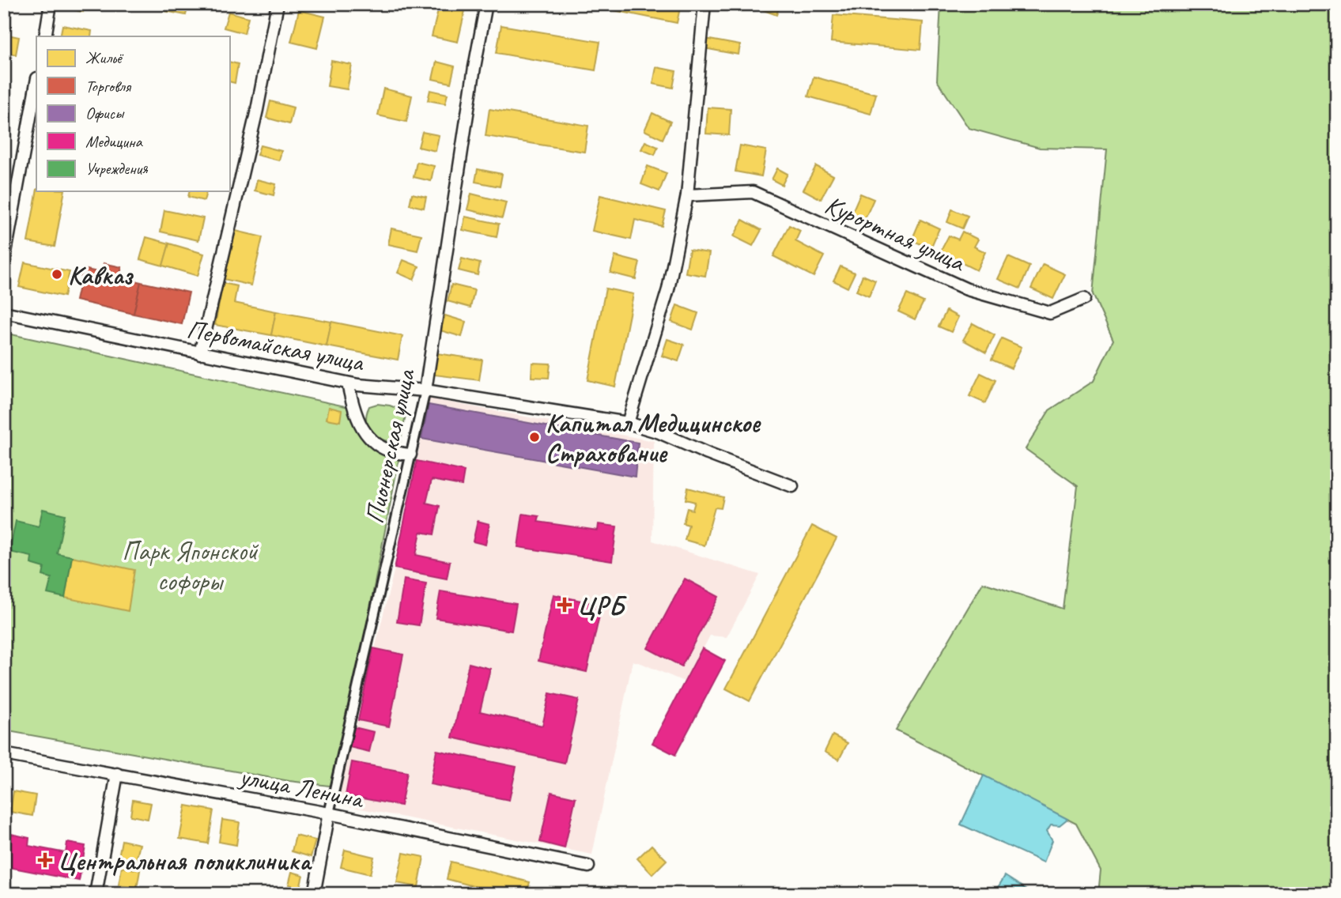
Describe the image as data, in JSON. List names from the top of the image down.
{
  "streets": {
    "street": [
      "Курортная улица",
      "Первомайская улица",
      "Пионерская улица",
      "улица Ленина"
    ]
  },
  "crossings": [
    ["Первомайская улица", "Пионерская улица"],
    ["Пионерская улица", "улица Ленина"]
  ],
  "parks": ["Парк Японской софоры"],
  "places": {
    "other": ["Кавказ", "Капитал Медицинское Страхование"],
    "health": ["ЦРБ", "Центральная поликлиника"]
  },
  "legend": [
    "Жильё",
    "Торговля",
    "Офисы",
    "Медицина",
    "Учреждения"
  ]
}
